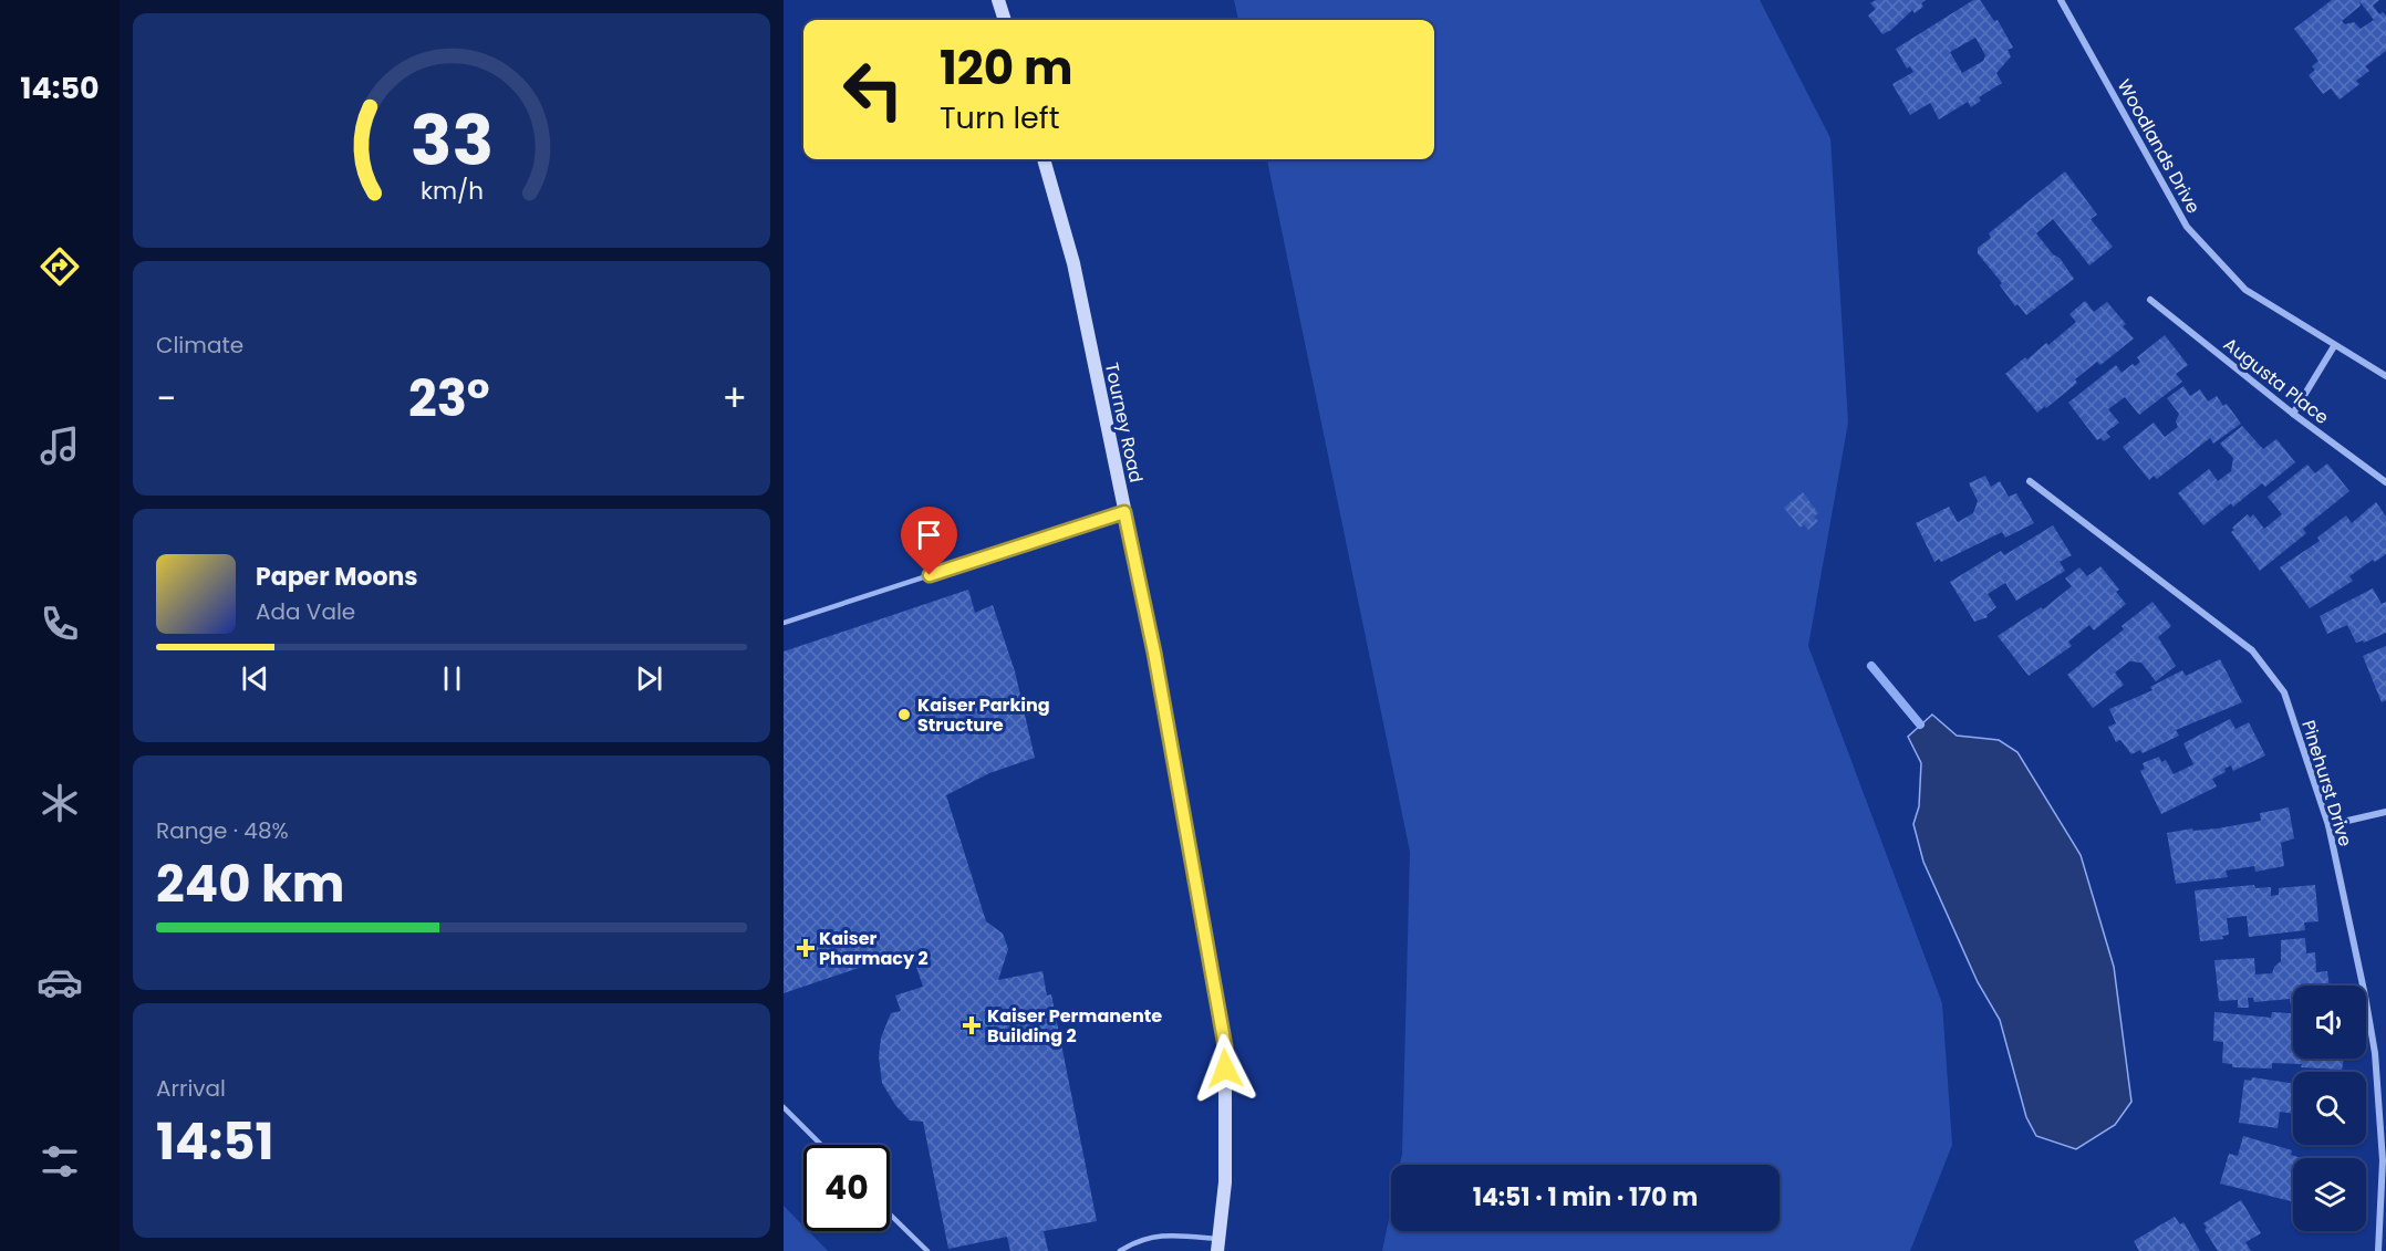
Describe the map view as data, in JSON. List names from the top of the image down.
{
  "streets": {
    "street": [
      "Woodlands Drive",
      "Augusta Place",
      "Tourney Road",
      "Pinehurst Drive"
    ]
  },
  "places": {
    "other": ["Kaiser Parking Structure"],
    "health": ["Kaiser Pharmacy 2", "Kaiser Permanente Building 2"]
  },
  "page": {
    "tabs": "14:50",
    "turn": ["120 m", "Turn left"],
    "tile": [
      "Climate",
      ["Range · 48%", "240 km"],
      ["Arrival", "14:51"]
    ],
    "heat": ["−", "23°", "+"],
    "song": ["Paper Moons", "Ada Vale"],
    "limit": "40",
    "trip": "14:51 · 1 min · 170 m",
    "gauge": ["33", "km/h"]
  }
}
